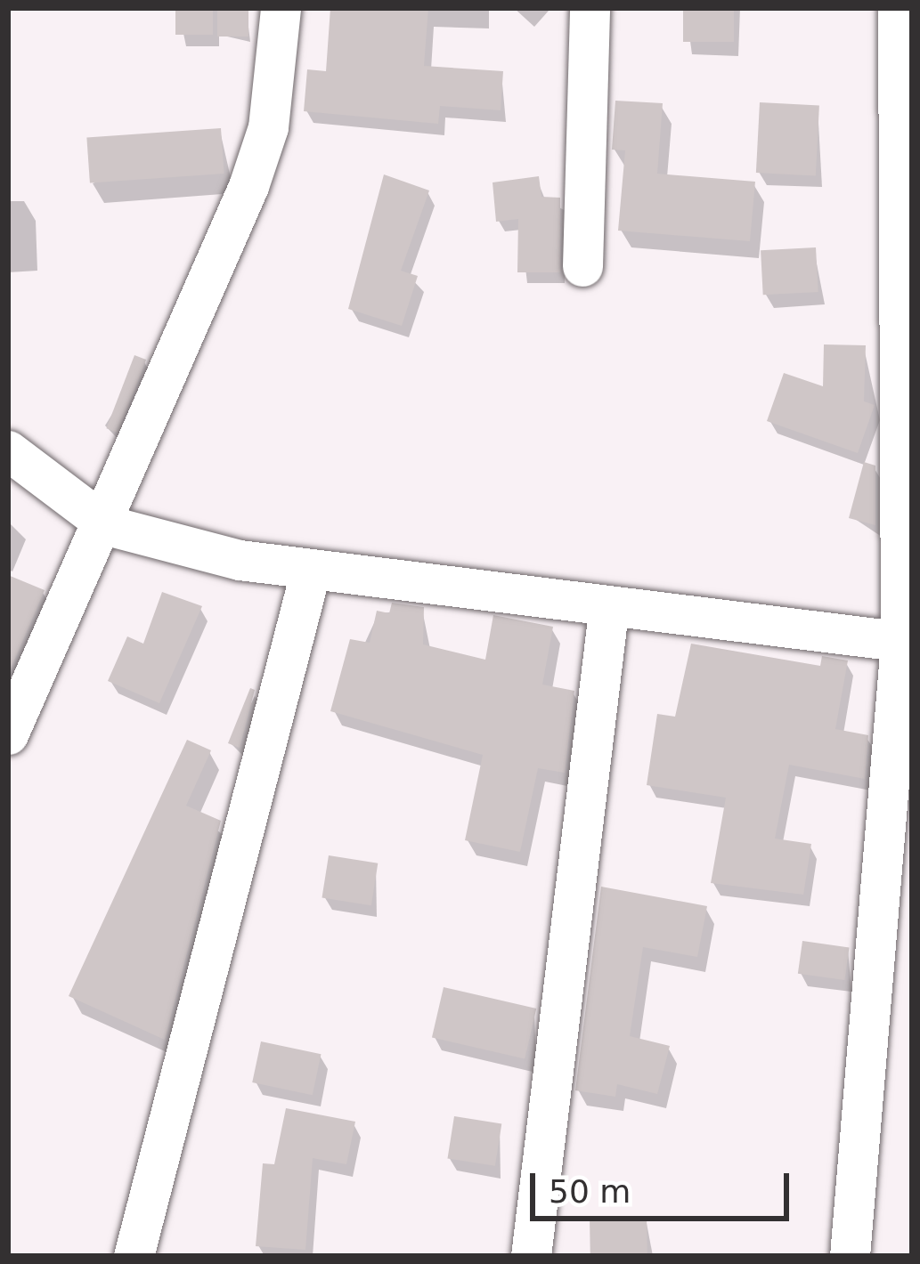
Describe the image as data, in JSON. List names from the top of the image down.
{
  "scale_bar": "50 m"
}
